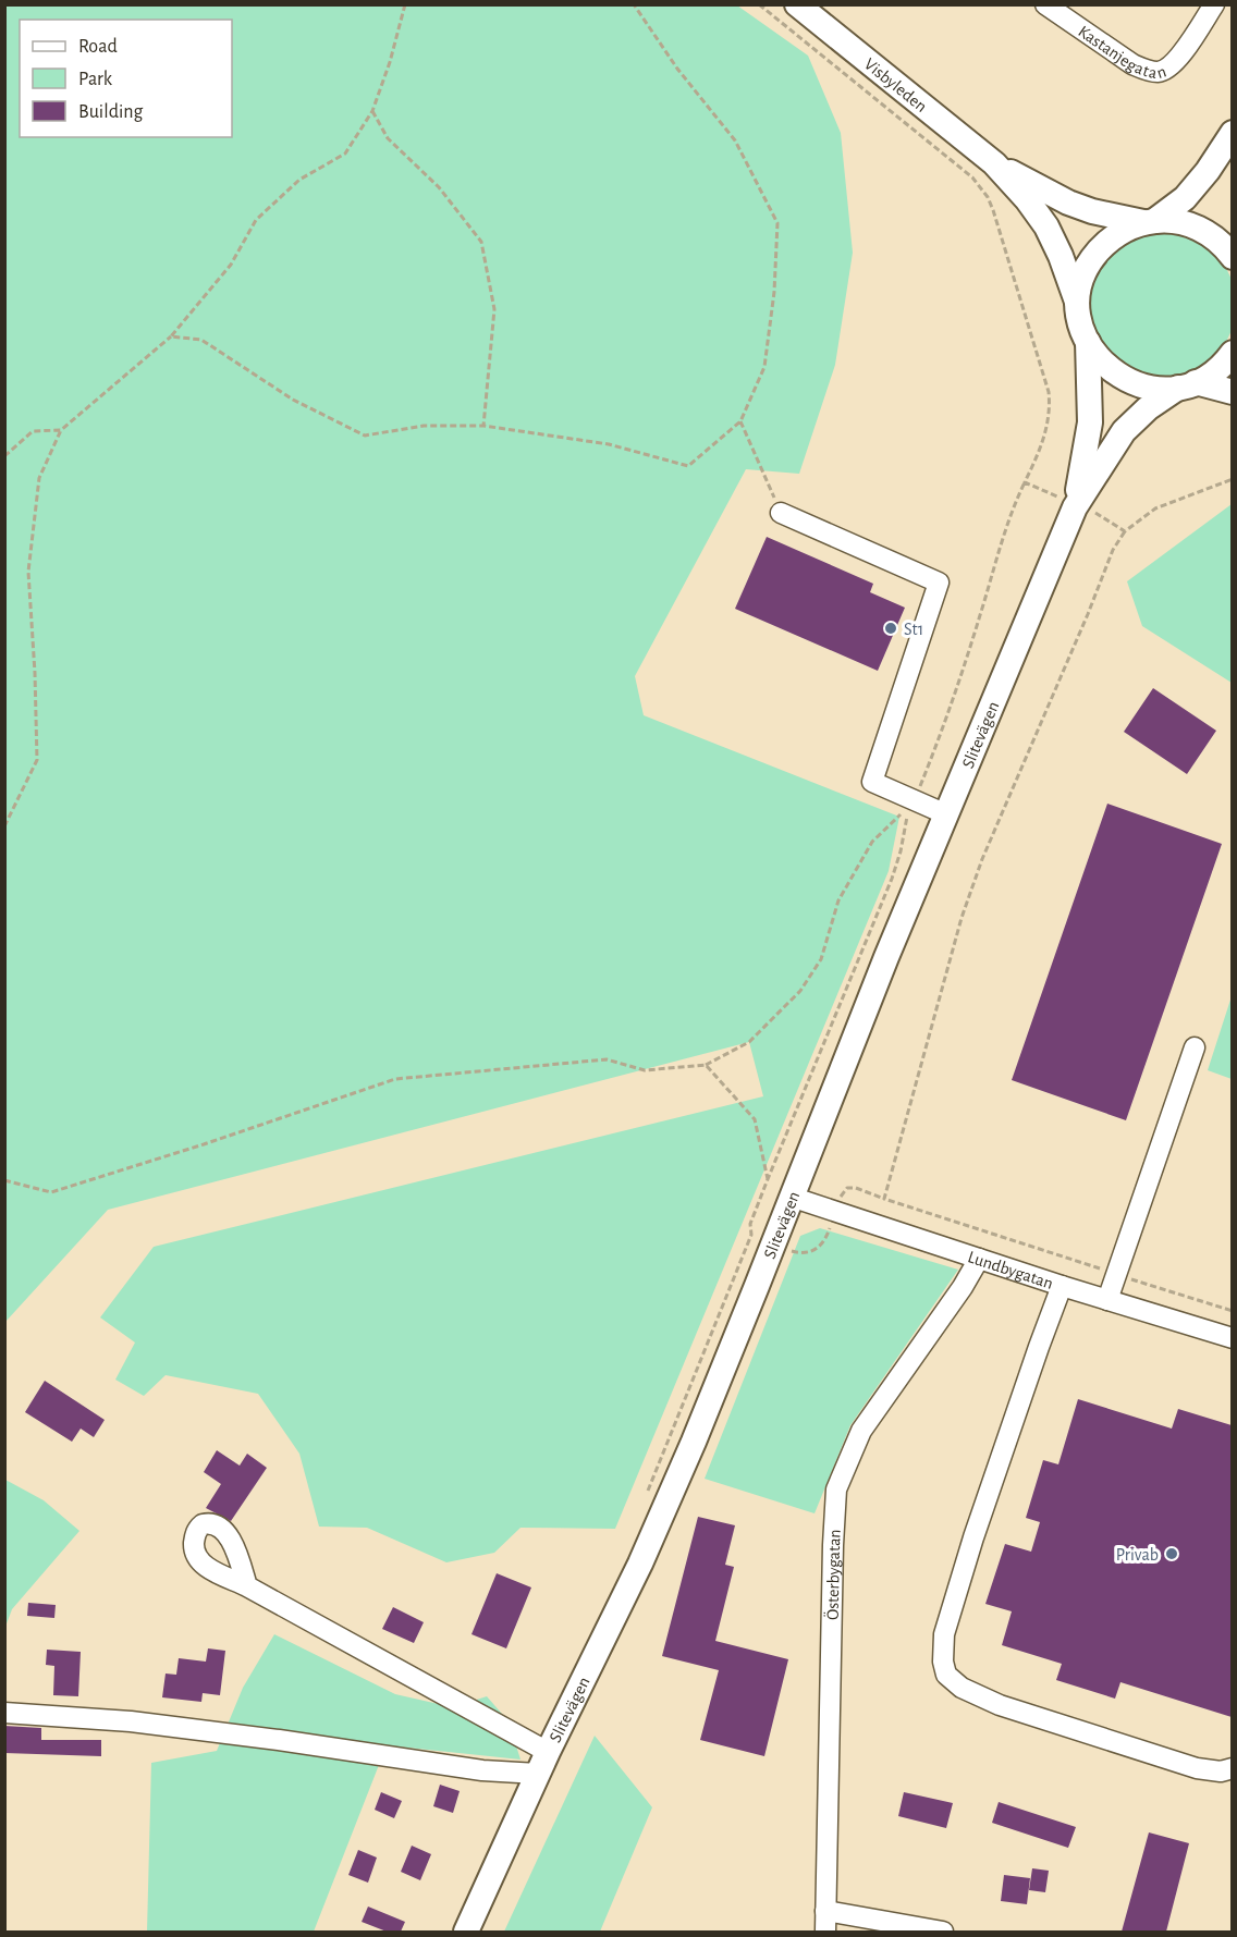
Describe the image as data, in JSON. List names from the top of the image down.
{
  "streets": {
    "main road": ["Visbyleden", "Slitevägen"],
    "street": ["Kastanjegatan", "Lundbygatan", "Österbygatan"]
  },
  "crossings": [
    ["Visbyleden", "Slitevägen"],
    ["Slitevägen", "Lundbygatan"],
    ["Lundbygatan", "Österbygatan"]
  ],
  "places": ["St1", "Privab"],
  "legend": ["Road", "Park", "Building"]
}
